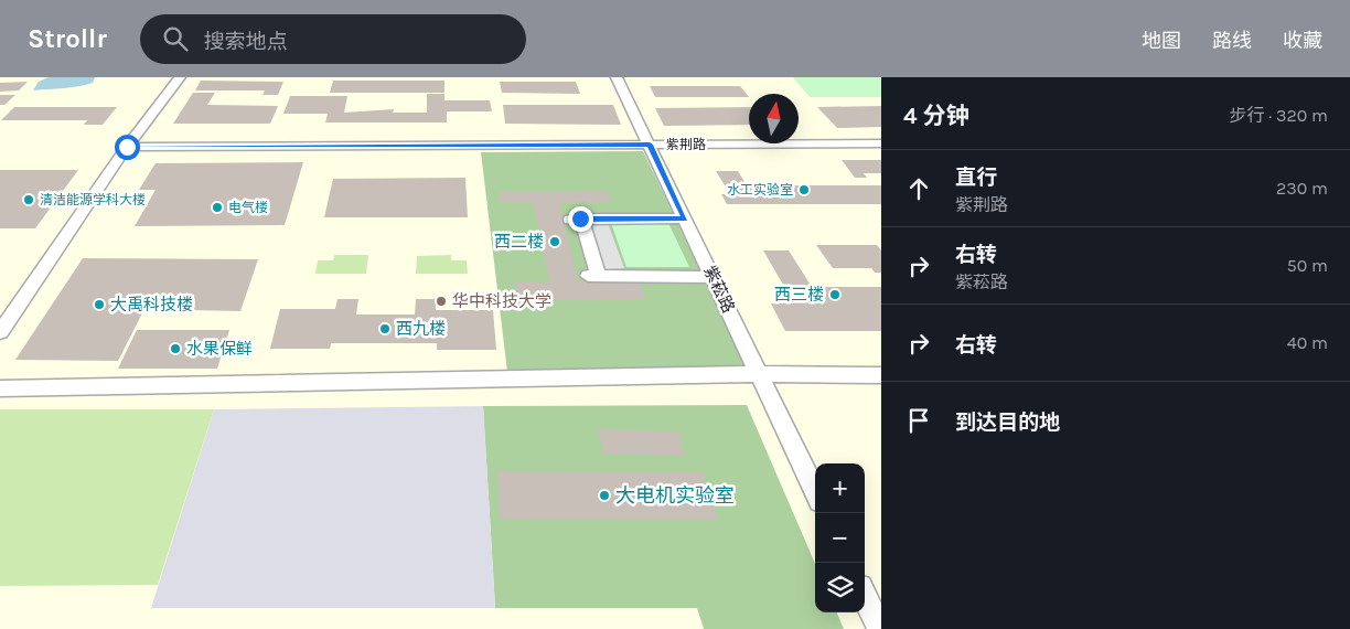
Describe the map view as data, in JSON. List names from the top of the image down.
{
  "streets": {
    "street": ["紫荆路", "紫菘路"]
  },
  "crossings": [
    ["紫荆路", "紫菘路"]
  ],
  "places": [
    "水工实验室",
    "清洁能源学科大楼",
    "电气楼",
    "西二楼",
    "西三楼",
    "华中科技大学",
    "大禹科技楼",
    "西九楼",
    "水果保鲜",
    "大电机实验室"
  ],
  "north": "top",
  "page": {
    "header": "Strollr",
    "search": "搜索地点",
    "nav": ["地图", "路线", "收藏"],
    "heading": ["4 分钟", "步行 · 320 m"],
    "list": [
      ["直行", "紫荆路", "230 m"],
      ["右转", "紫菘路", "50 m"],
      ["右转", "40 m"],
      "到达目的地"
    ],
    "map_buttons": ["+", "−"]
  }
}
